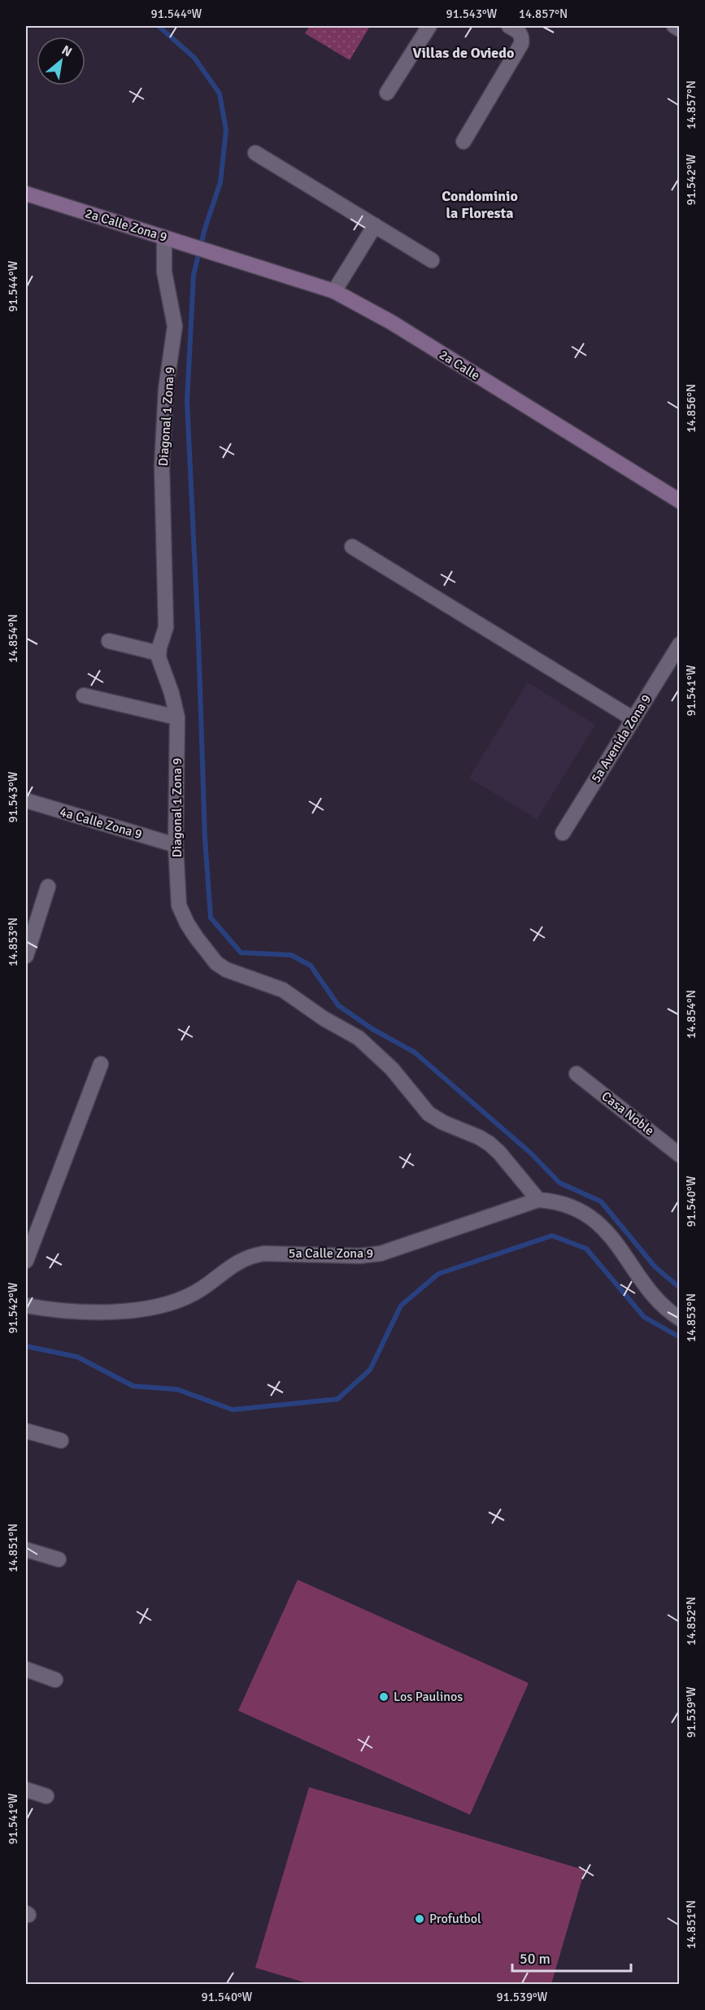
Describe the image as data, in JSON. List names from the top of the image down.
{
  "streets": {
    "street": [
      "2a Calle Zona 9",
      "2a Calle",
      "Diagonal 1 Zona 9",
      "5a Avenida Zona 9",
      "4a Calle Zona 9",
      "Casa Noble",
      "5a Calle Zona 9"
    ]
  },
  "crossings": [
    ["2a Calle Zona 9", "2a Calle"],
    ["2a Calle Zona 9", "Diagonal 1 Zona 9"],
    ["Diagonal 1 Zona 9", "4a Calle Zona 9"],
    ["Diagonal 1 Zona 9", "5a Calle Zona 9"]
  ],
  "districts": ["Villas de Oviedo", "Condominio la Floresta"],
  "places": ["Los Paulinos", "Profutbol"],
  "scale_bar": "50 m",
  "north": "top right",
  "coordinates": [
    "91.544°W",
    "91.543°W",
    "14.857°N",
    "91.542°W",
    "14.856°N",
    "14.854°N",
    "91.541°W",
    "14.853°N",
    "91.540°W",
    "14.851°N",
    "14.852°N",
    "91.539°W"
  ]
}
